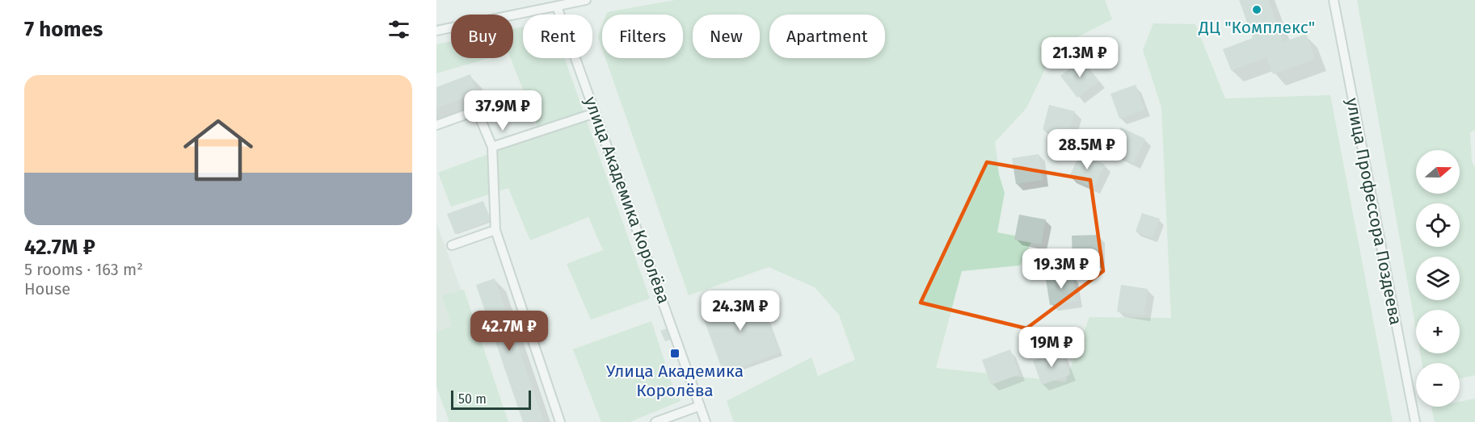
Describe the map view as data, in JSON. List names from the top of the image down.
{
  "streets": {
    "street": ["улица Академика Королёва", "улица Профессора Поздеева"]
  },
  "places": {
    "other": ["ДЦ \"Комплекс\""],
    "transit": ["Улица Академика Королёва"]
  },
  "scale_bar": "50 m",
  "north": "right",
  "page": {
    "heading": "7 homes",
    "chip": [
      "Buy",
      "Rent",
      "Filters",
      "New",
      "Apartment"
    ],
    "price": [
      "21.3M ₽",
      "37.9M ₽",
      "28.5M ₽",
      "19.3M ₽",
      "24.3M ₽",
      "42.7M ₽",
      "19M ₽"
    ],
    "list": [
      {
        "name": "42.7M ₽",
        "note": "5 rooms · 163 m² · House"
      }
    ],
    "map_buttons": ["+", "−"],
    "scale": "50 m"
  }
}
